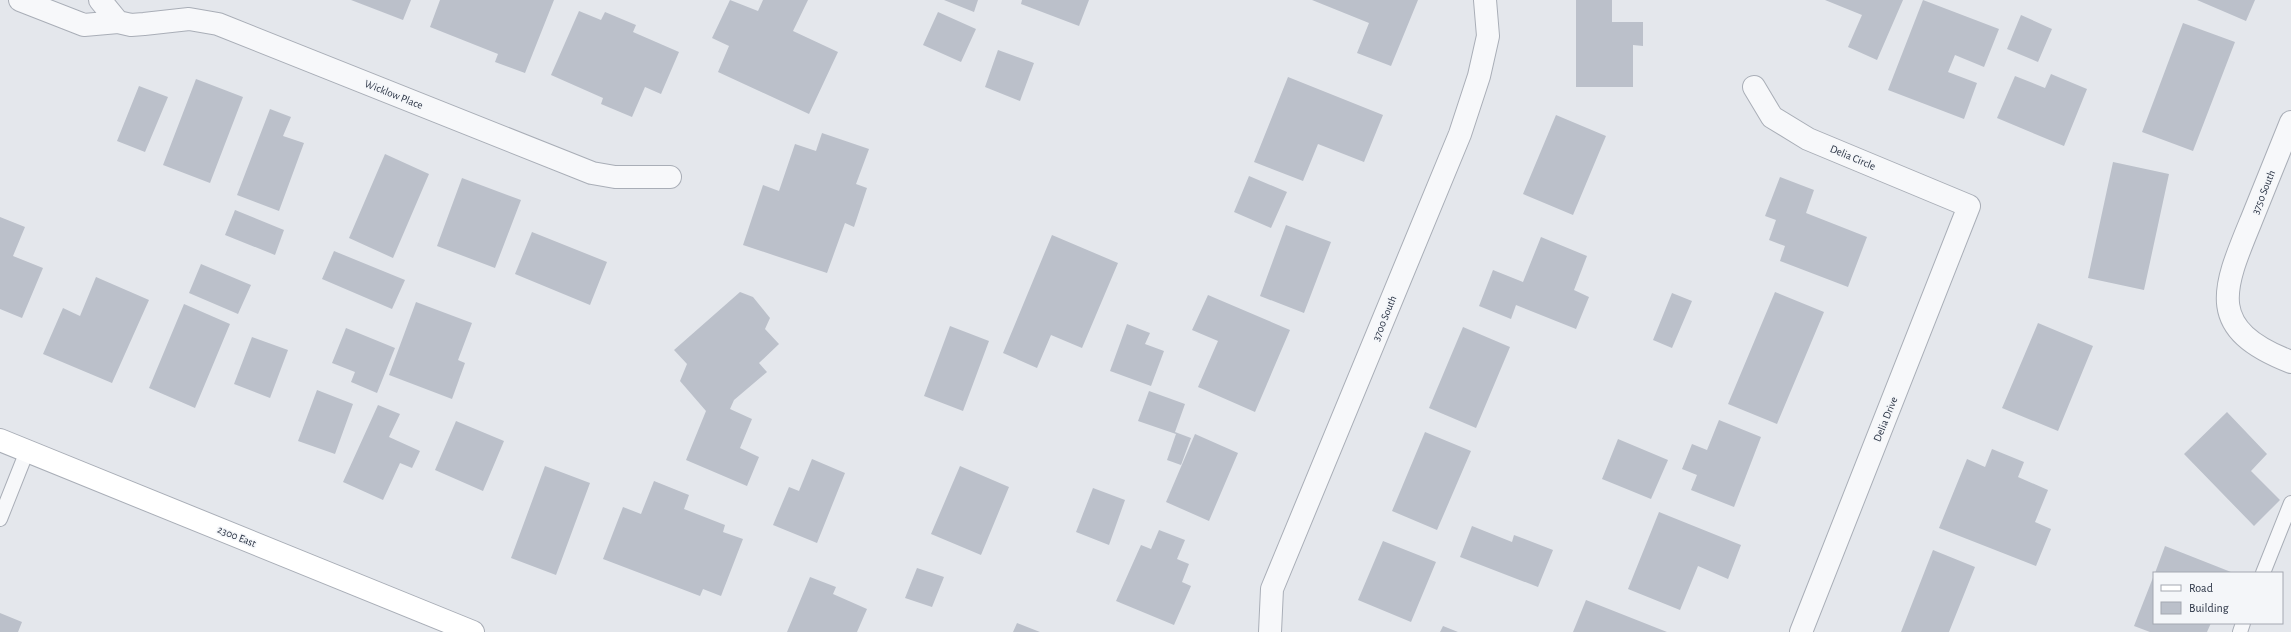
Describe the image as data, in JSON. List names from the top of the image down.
{
  "streets": {
    "main road": ["2300 East"],
    "street": [
      "Wicklow Place",
      "Delia Circle",
      "3750 South",
      "3700 South",
      "Delia Drive"
    ]
  },
  "crossings": [
    ["Delia Circle", "Delia Drive"]
  ],
  "legend": ["Road", "Building"]
}
